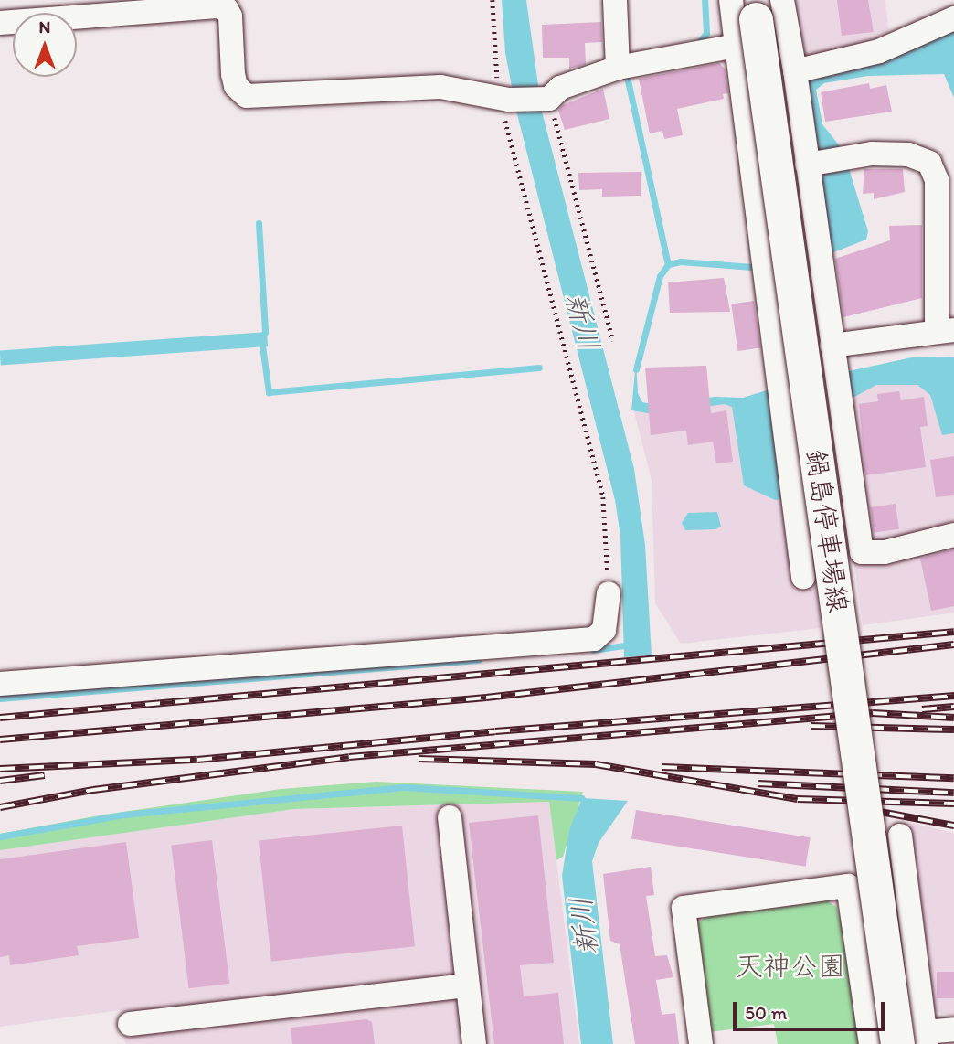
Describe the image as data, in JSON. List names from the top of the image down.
{
  "streets": {
    "main road": ["鍋島停車場線"]
  },
  "water": ["新川"],
  "parks": ["天神公園"],
  "scale_bar": "50 m",
  "north": "top"
}
